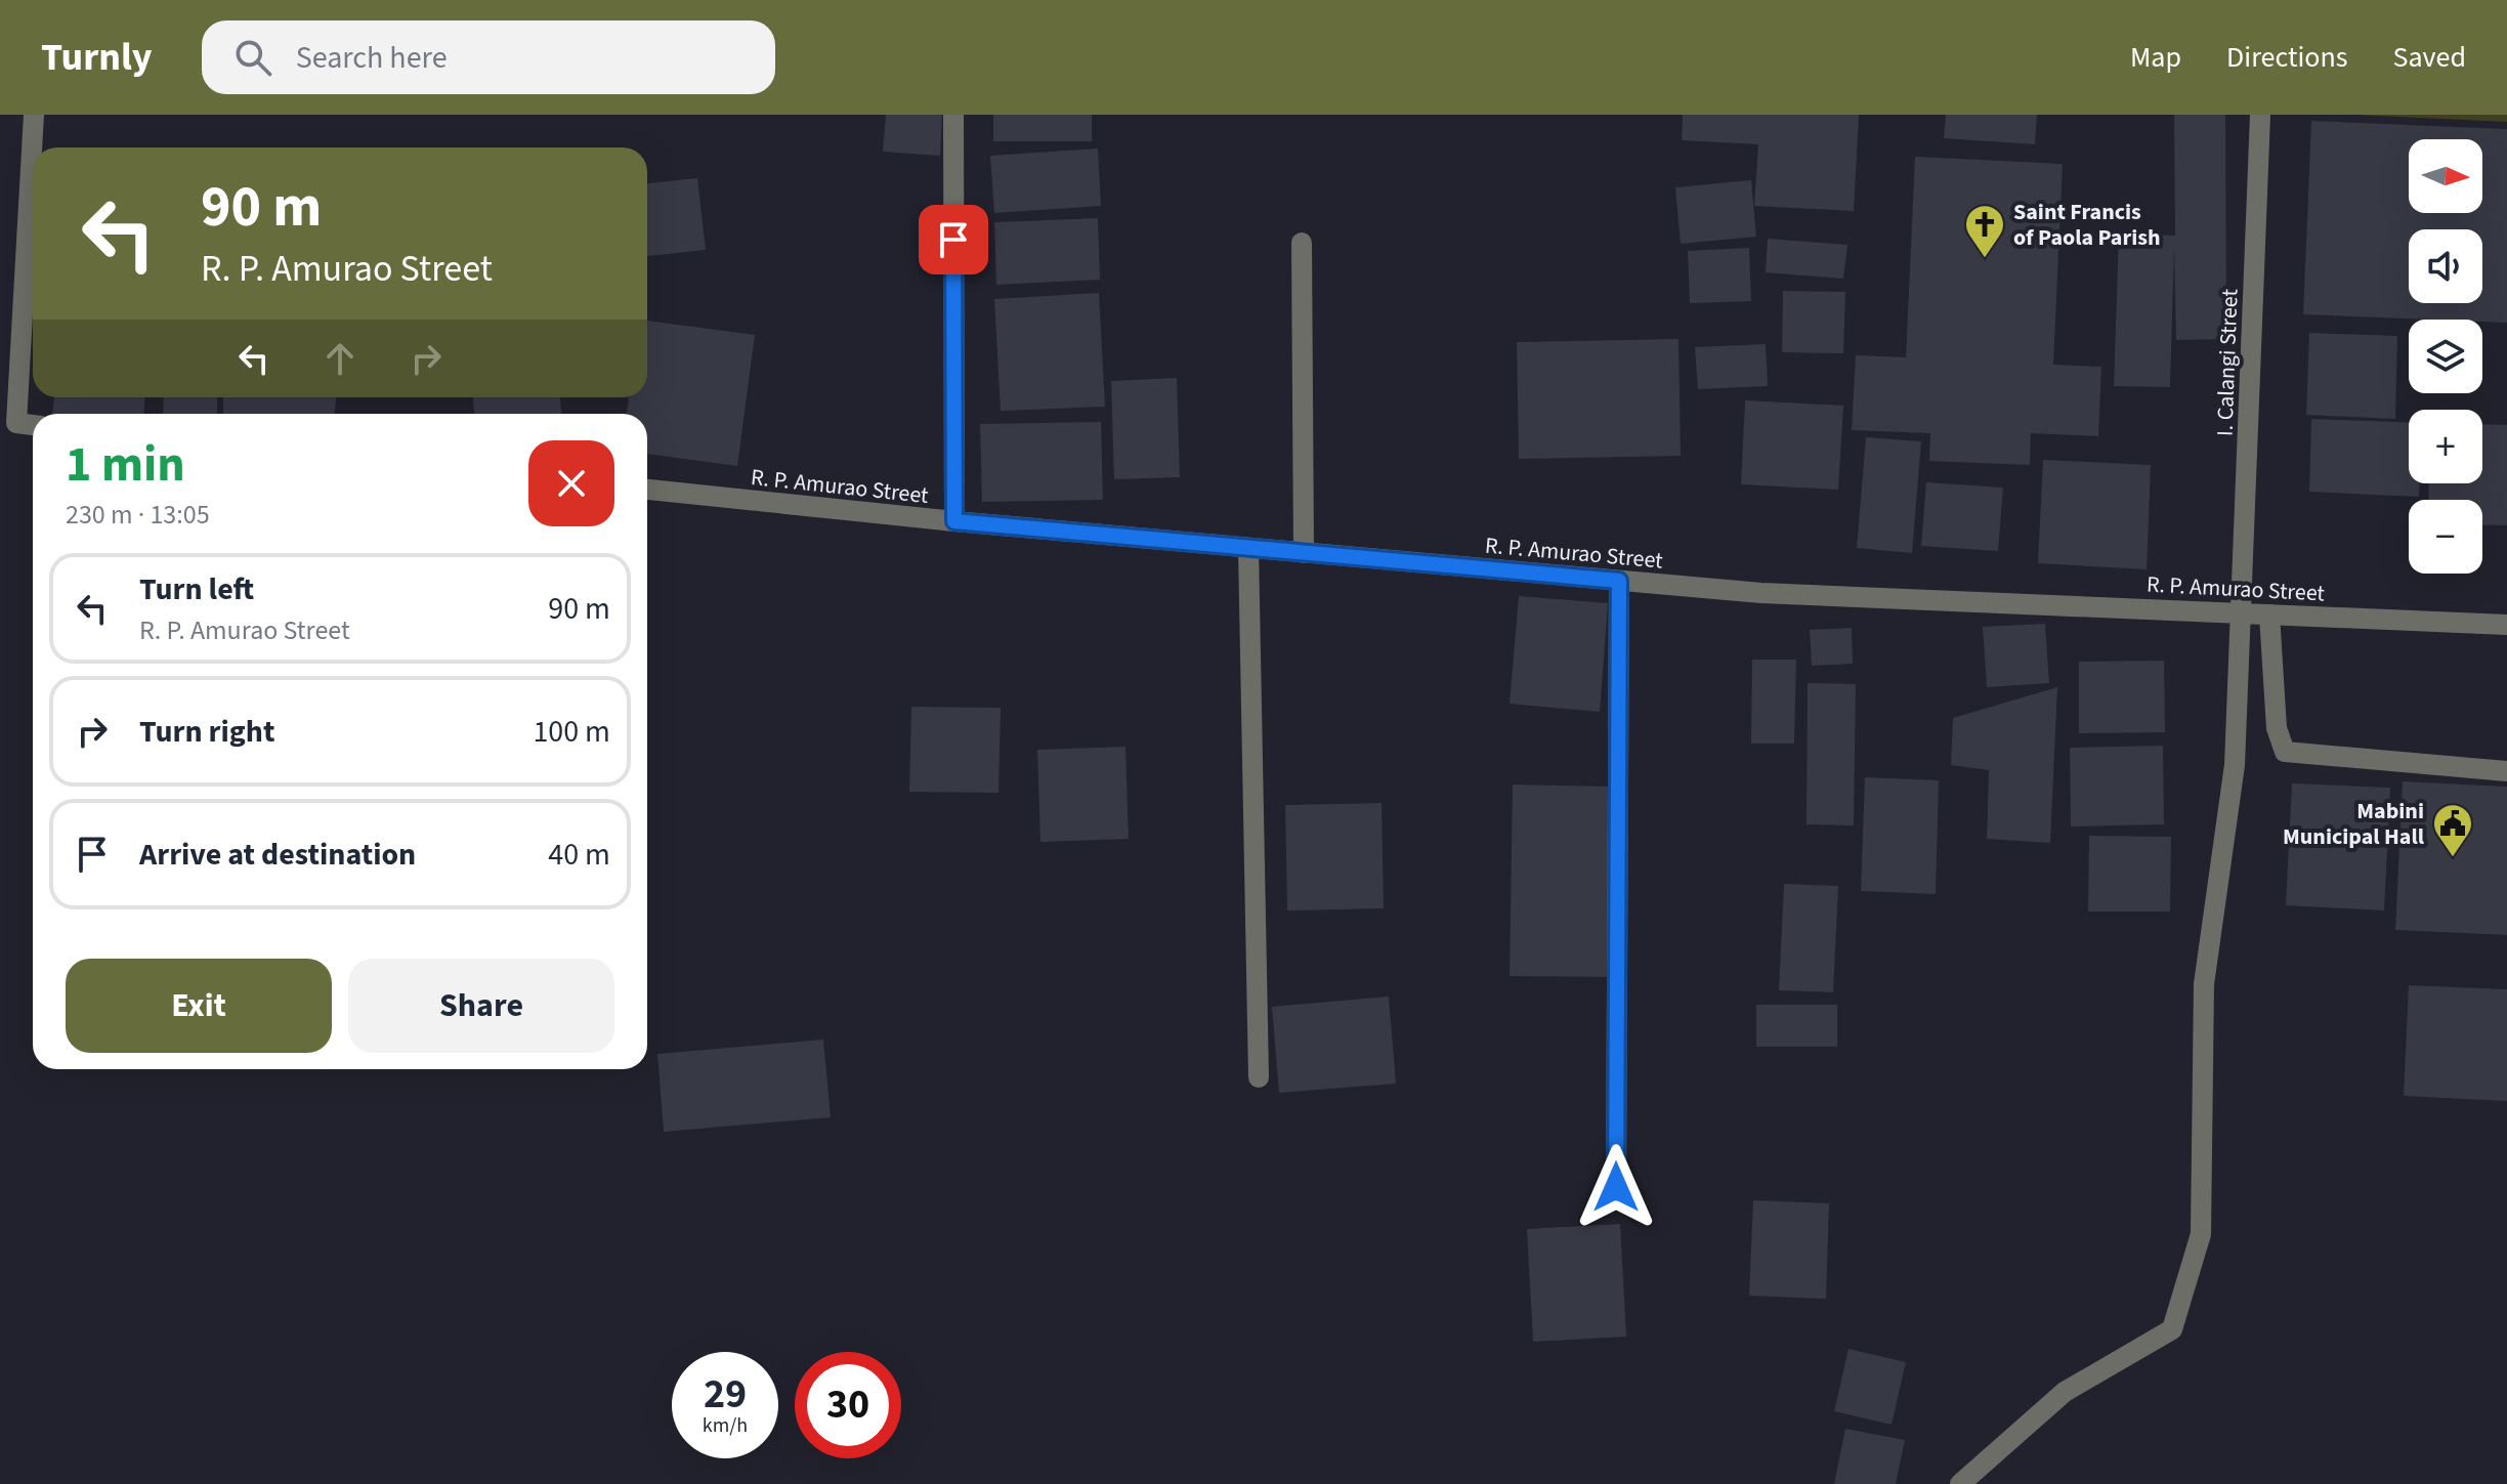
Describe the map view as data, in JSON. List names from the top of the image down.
{
  "streets": {
    "street": ["I. Calangi Street", "R. P. Amurao Street"]
  },
  "crossings": [
    ["I. Calangi Street", "R. P. Amurao Street"]
  ],
  "places": {
    "church": ["Saint Francis of Paola Parish"],
    "public building": ["Mabini Municipal Hall"]
  },
  "north": "right",
  "page": {
    "header": "Turnly",
    "search": "Search here",
    "nav": ["Map", "Directions", "Saved"],
    "map_buttons": ["+", "−"],
    "turn": ["90 m", "R. P. Amurao Street"],
    "heading": ["1 min", "230 m · 13:05"],
    "list": [
      {
        "name": "Turn left",
        "note": "R. P. Amurao Street",
        "value": "90 m"
      },
      {
        "name": "Turn right",
        "value": "100 m"
      },
      {
        "name": "Arrive at destination",
        "value": "40 m"
      }
    ],
    "buttons": ["Exit", "Share"],
    "speed": "29 km/h",
    "limit": "30"
  }
}
